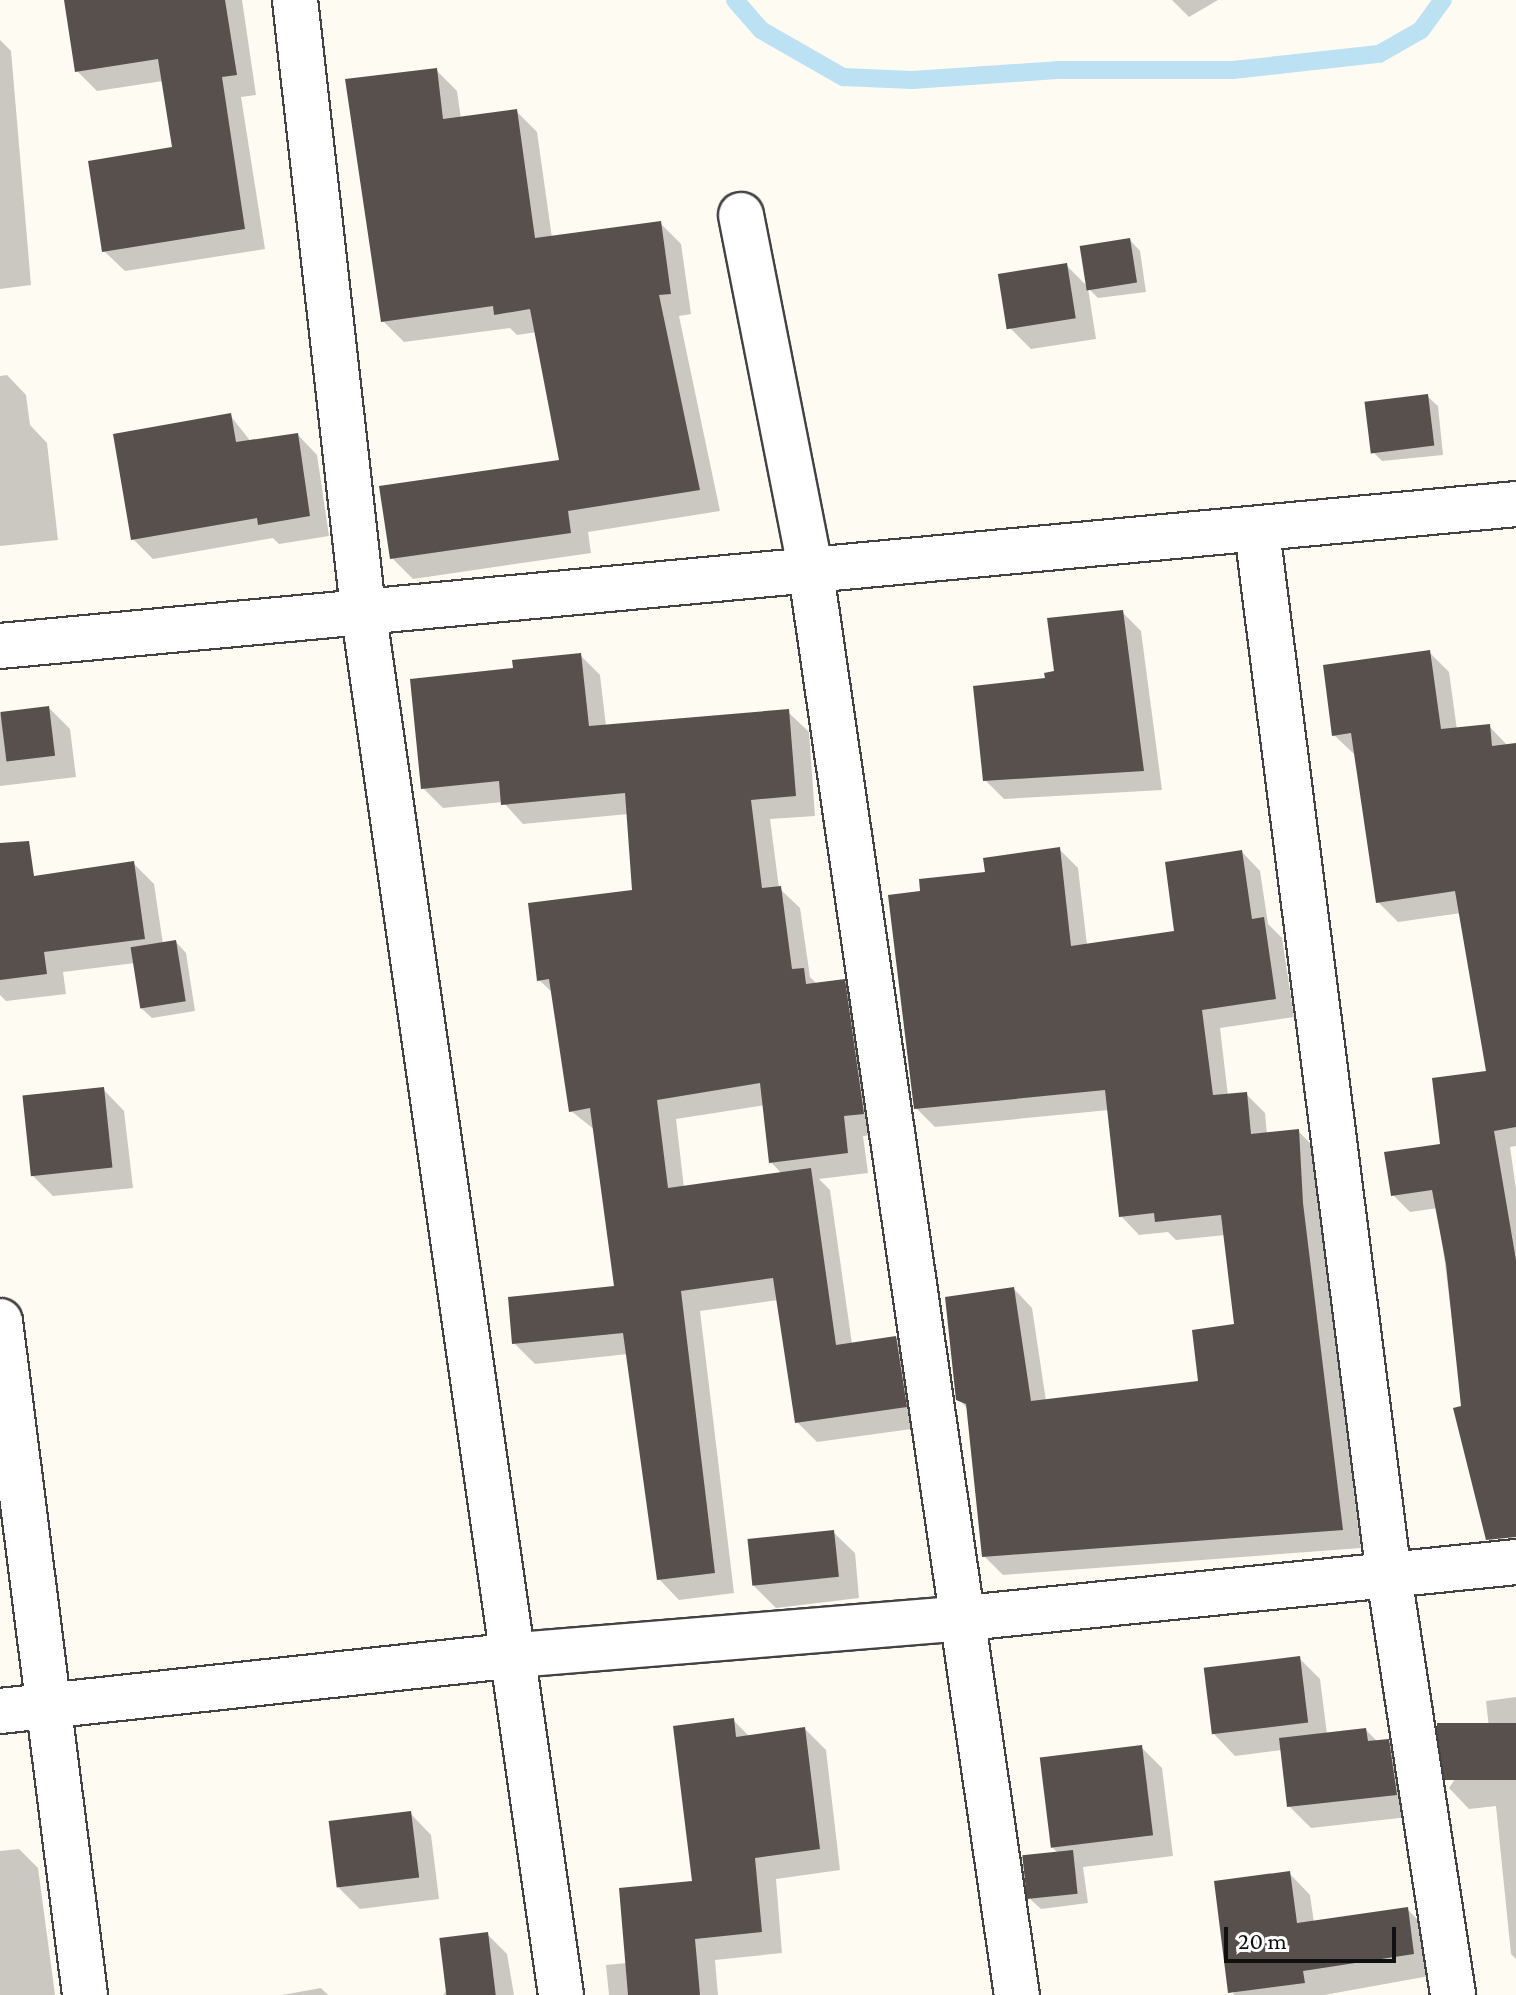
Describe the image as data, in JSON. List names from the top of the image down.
{
  "scale_bar": "20 m"
}
